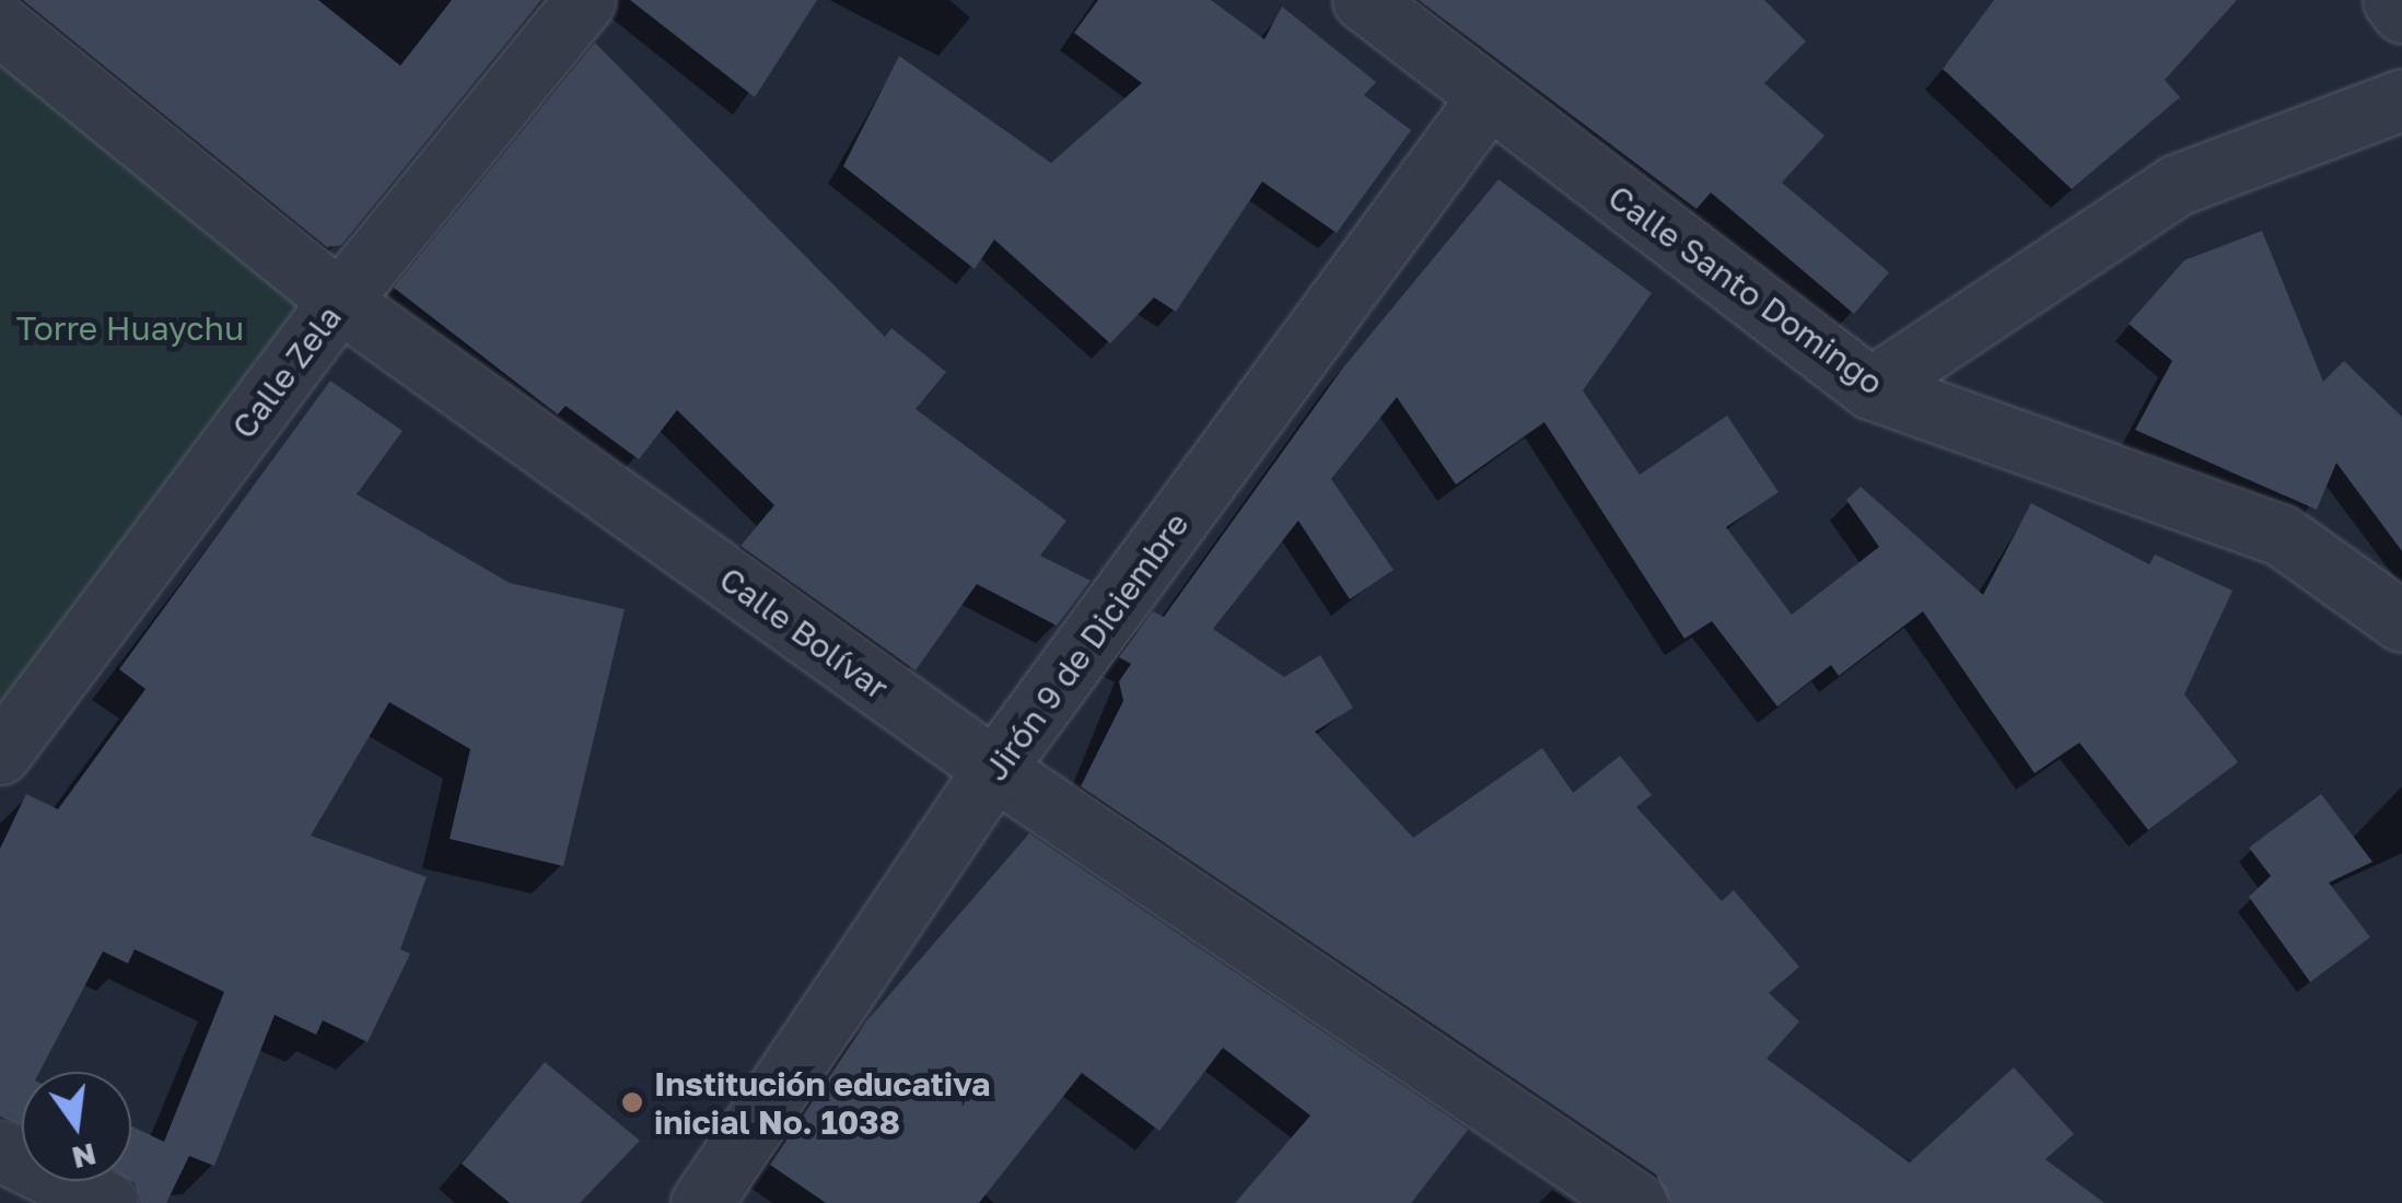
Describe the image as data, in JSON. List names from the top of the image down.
{
  "streets": {
    "street": [
      "Calle Santo Domingo",
      "Calle Zela",
      "Calle Bolívar",
      "Jirón 9 de Diciembre"
    ]
  },
  "crossings": [
    ["Calle Santo Domingo", "Jirón 9 de Diciembre"],
    ["Calle Zela", "Calle Bolívar"],
    ["Calle Bolívar", "Jirón 9 de Diciembre"]
  ],
  "parks": ["Torre Huaychu"],
  "places": ["Institución educativa inicial No. 1038"],
  "north": "bottom"
}
